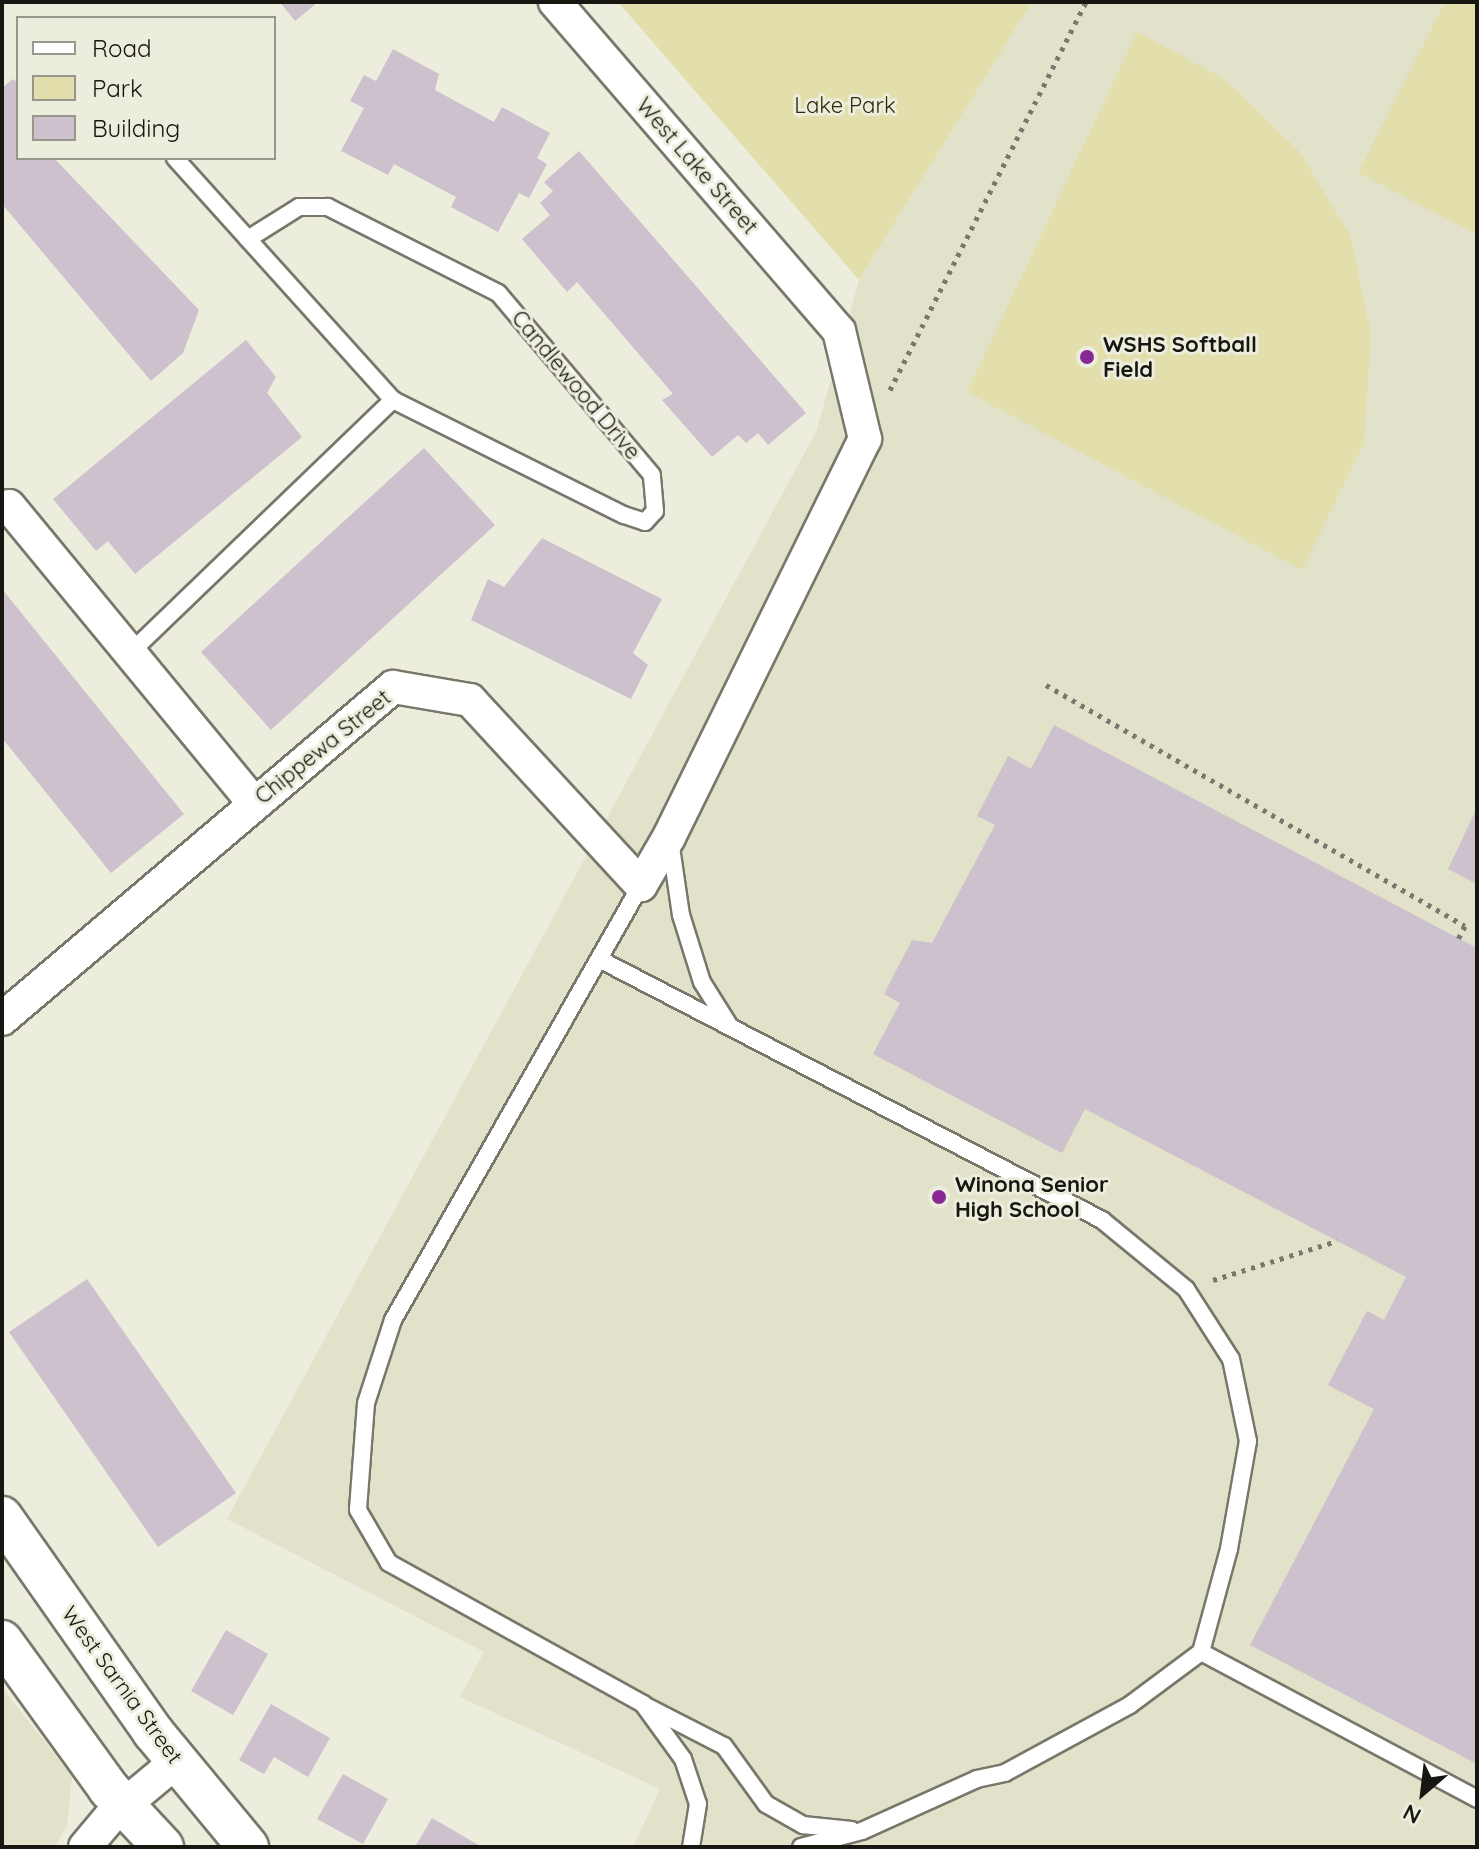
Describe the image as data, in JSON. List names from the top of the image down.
{
  "streets": {
    "street": ["West Lake Street", "Chippewa Street", "West Sarnia Street"],
    "lane": ["Candlewood Drive"]
  },
  "parks": ["Lake Park"],
  "places": ["WSHS Softball Field", "Winona Senior High School"],
  "legend": ["Road", "Park", "Building"],
  "north": "bottom left"
}
